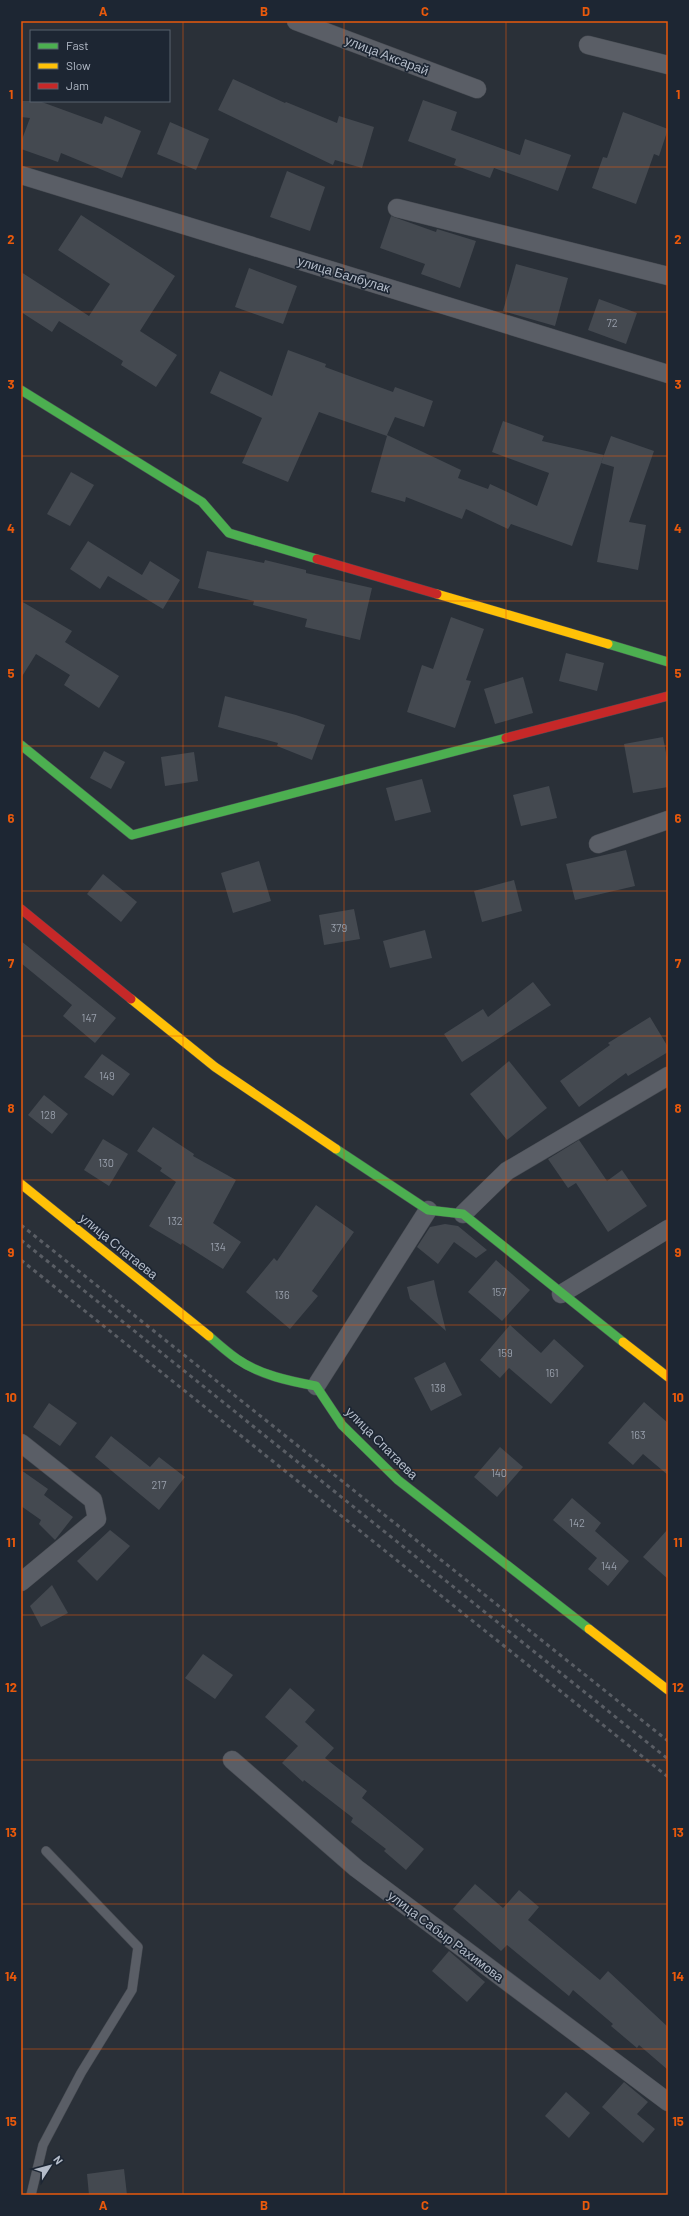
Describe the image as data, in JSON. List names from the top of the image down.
{
  "streets": {
    "street": [
      "улица Аксарай",
      "улица Балбулак",
      "улица Спатаева",
      "улица Сабыр Рахимова"
    ]
  },
  "house_numbers": [
    "72",
    "379",
    "147",
    "149",
    "128",
    "130",
    "132",
    "134",
    "157",
    "136",
    "159",
    "161",
    "138",
    "163",
    "140",
    "217",
    "142",
    "144"
  ],
  "legend": ["Fast", "Slow", "Jam"],
  "north": "top right",
  "grid": {
    "columns": [
      "A",
      "B",
      "C",
      "D"
    ],
    "rows": [
      "1",
      "2",
      "3",
      "4",
      "5",
      "6",
      "7",
      "8",
      "9",
      "10",
      "11",
      "12",
      "13",
      "14",
      "15"
    ]
  }
}
